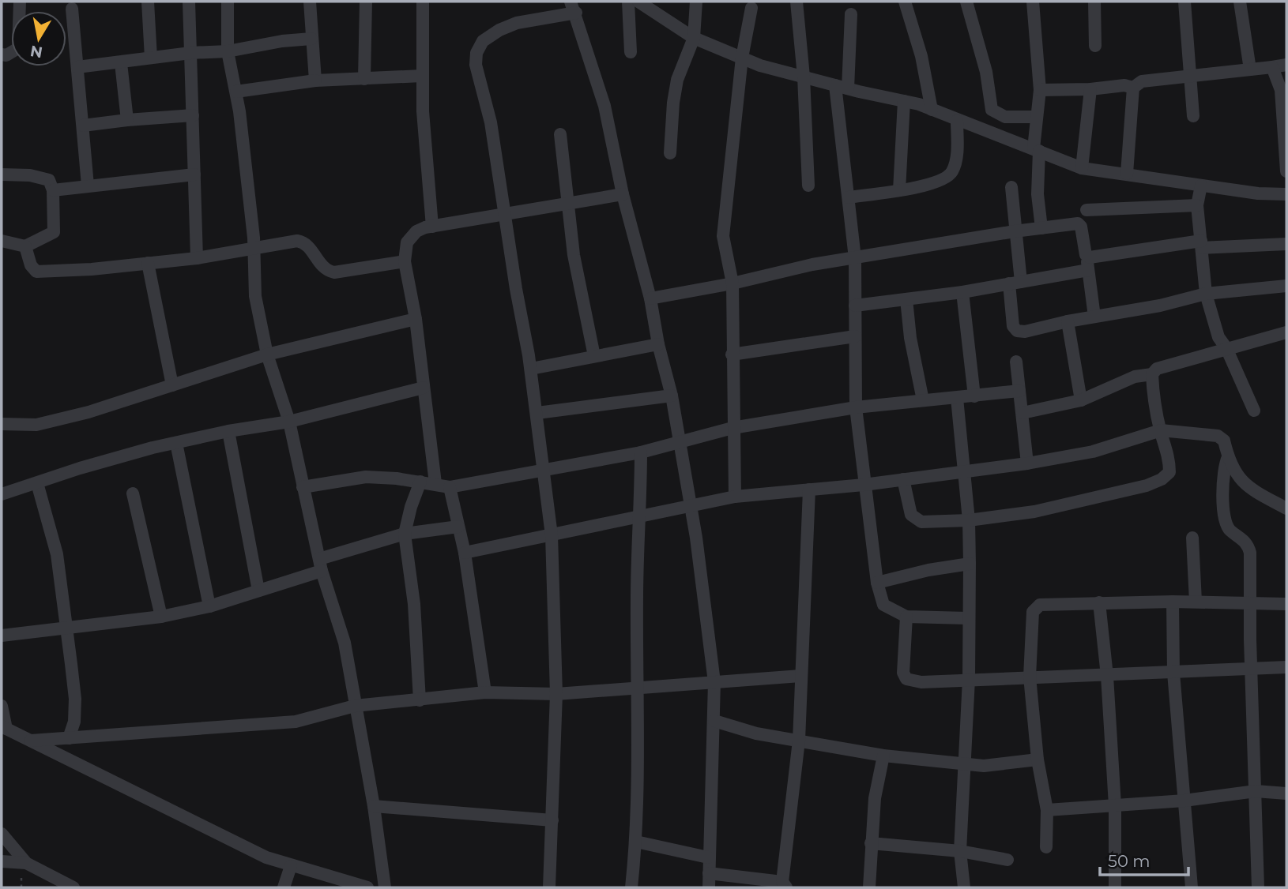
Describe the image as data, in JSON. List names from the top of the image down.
{
  "scale_bar": "50 m",
  "north": "bottom"
}
